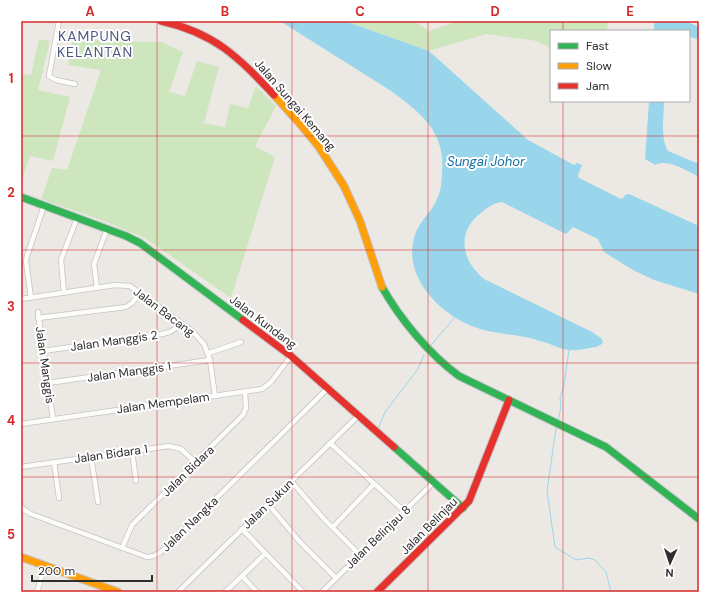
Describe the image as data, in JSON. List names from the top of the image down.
{
  "streets": {
    "street": [
      "Jalan Sungai Kemang",
      "Jalan Bacang",
      "Jalan Kundang",
      "Jalan Manggis 2",
      "Jalan Manggis",
      "Jalan Manggis 1",
      "Jalan Mempelam",
      "Jalan Bidara 1",
      "Jalan Bidara",
      "Jalan Sukun",
      "Jalan Nangka",
      "Jalan Belinjau",
      "Jalan Belinjau 8"
    ]
  },
  "crossings": [
    ["Jalan Sungai Kemang", "Jalan Belinjau"],
    ["Jalan Bacang", "Jalan Manggis 2"],
    ["Jalan Bacang", "Jalan Manggis 1"],
    ["Jalan Bacang", "Jalan Mempelam"],
    ["Jalan Kundang", "Jalan Mempelam"],
    ["Jalan Kundang", "Jalan Sukun"],
    ["Jalan Kundang", "Jalan Nangka"],
    ["Jalan Kundang", "Jalan Belinjau"],
    ["Jalan Kundang", "Jalan Belinjau 8"],
    ["Jalan Manggis 2", "Jalan Manggis"],
    ["Jalan Manggis", "Jalan Manggis 1"],
    ["Jalan Manggis", "Jalan Mempelam"],
    ["Jalan Mempelam", "Jalan Bidara"],
    ["Jalan Bidara 1", "Jalan Bidara"],
    ["Jalan Bidara", "Jalan Nangka"]
  ],
  "districts": ["KAMPUNG KELANTAN"],
  "water": ["Sungai Johor"],
  "legend": ["Fast", "Slow", "Jam"],
  "scale_bar": "200 m",
  "north": "bottom",
  "grid": {
    "columns": [
      "A",
      "B",
      "C",
      "D",
      "E"
    ],
    "rows": [
      "1",
      "2",
      "3",
      "4",
      "5"
    ]
  }
}
